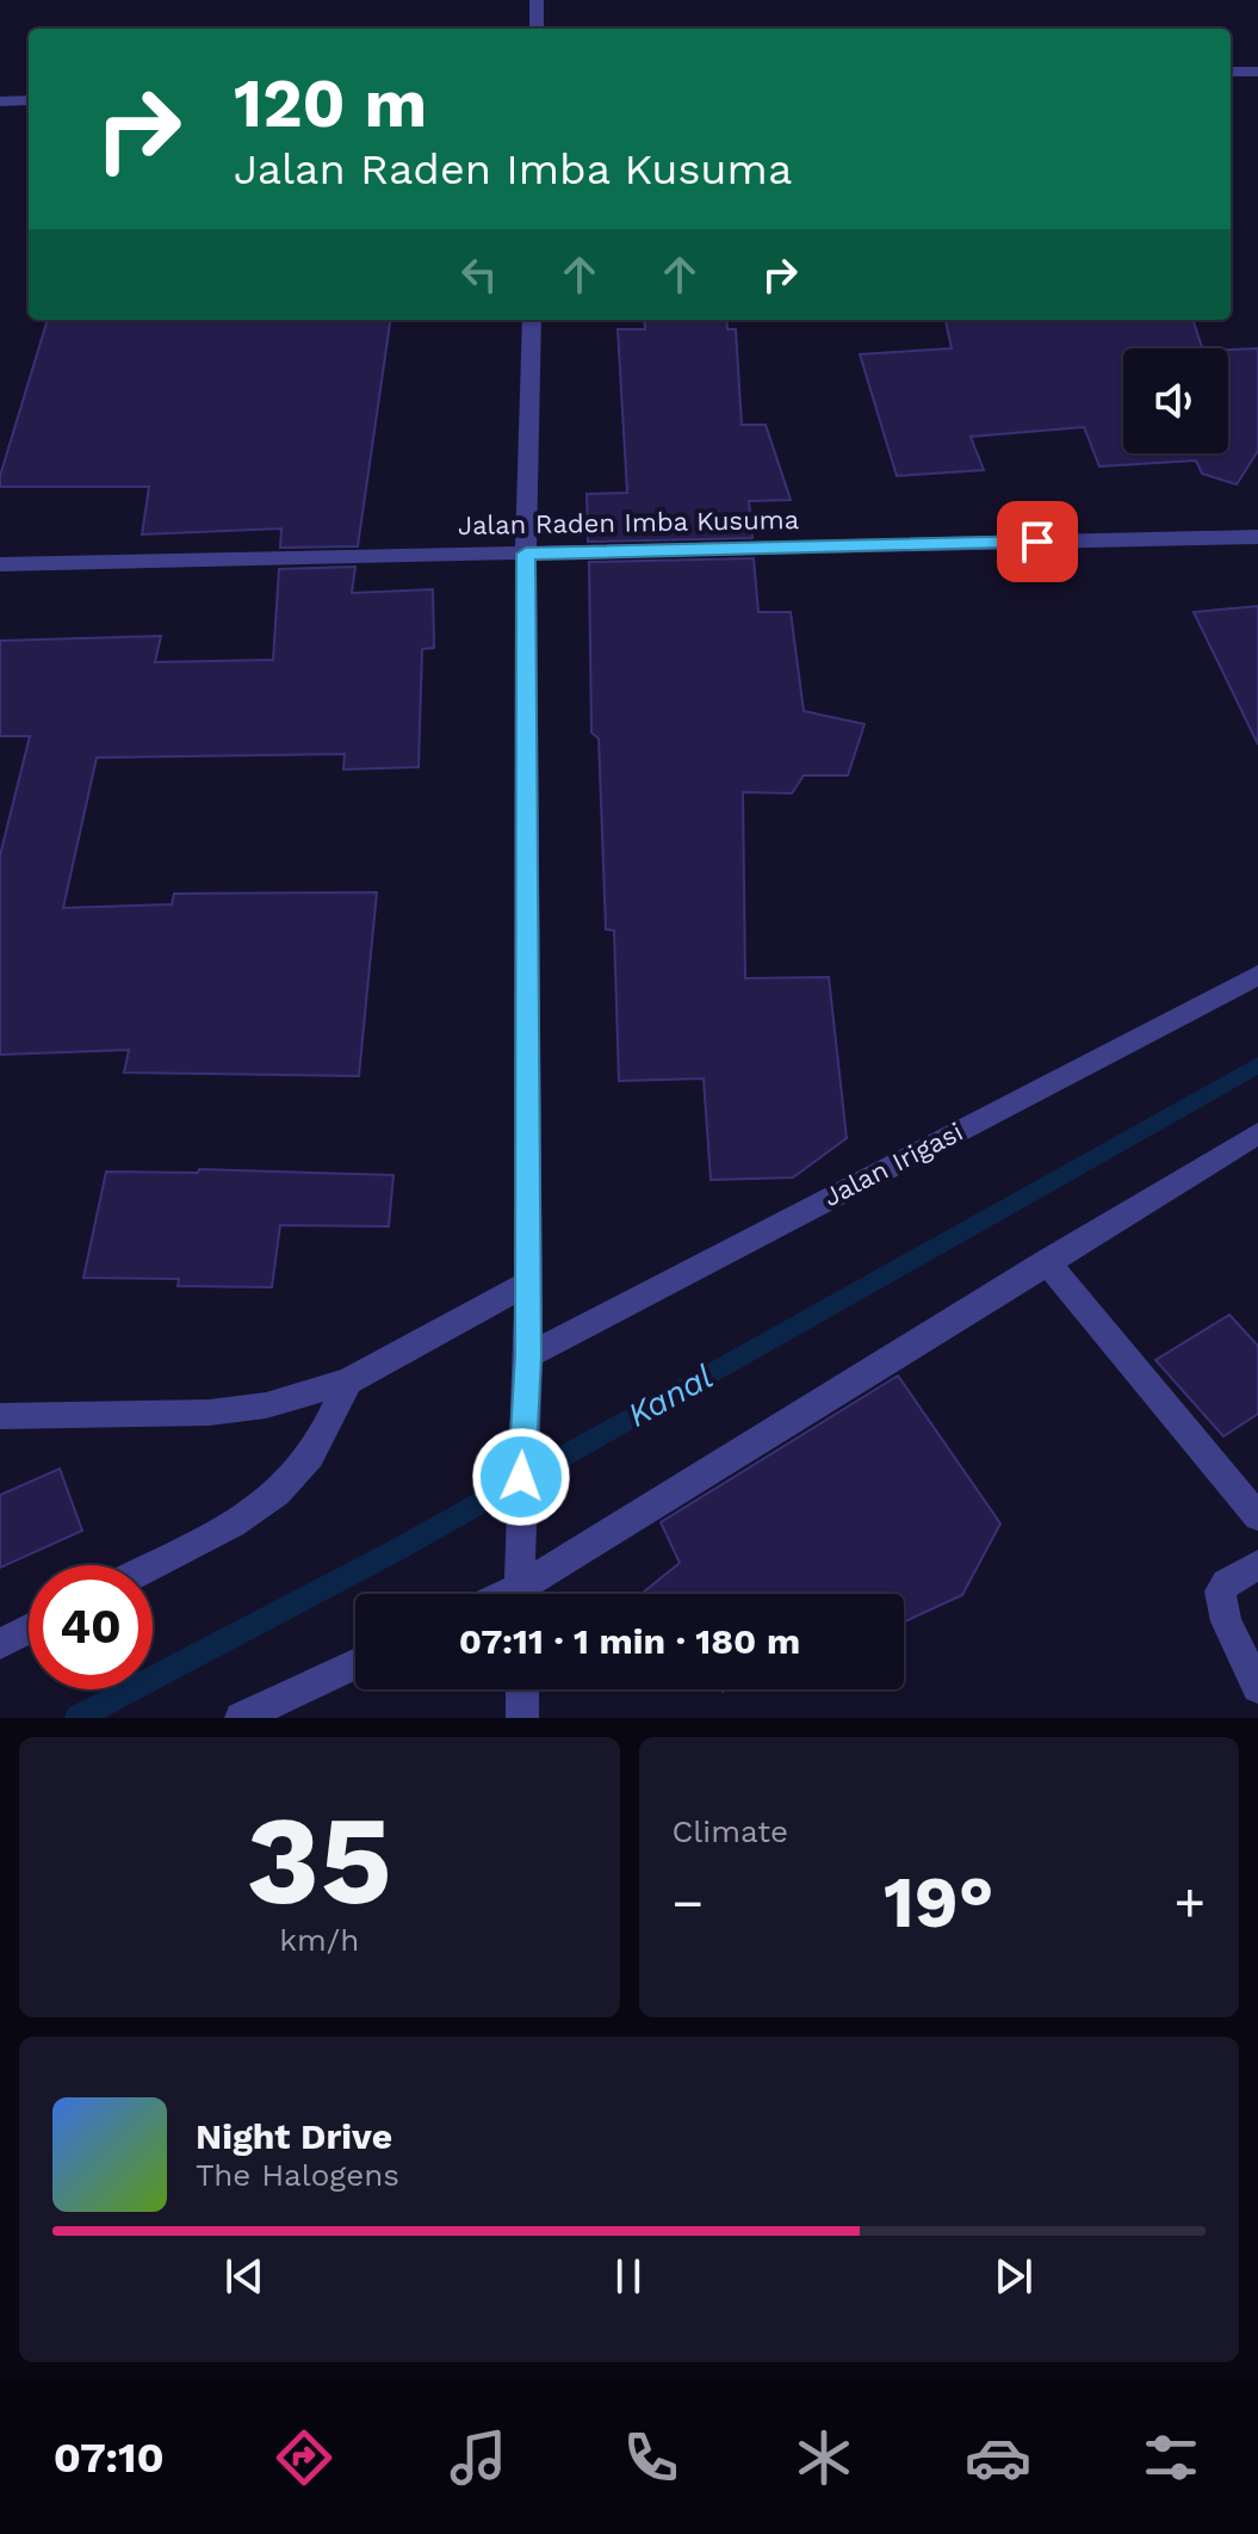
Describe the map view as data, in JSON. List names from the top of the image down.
{
  "streets": {
    "street": ["Jalan Raden Imba Kusuma", "Jalan Irigasi"]
  },
  "water": ["Kanal"],
  "page": {
    "turn": ["120 m", "Jalan Raden Imba Kusuma"],
    "limit": "40",
    "trip": "07:11 · 1 min · 180 m",
    "tile": [
      ["35", "km/h"],
      "Climate"
    ],
    "heat": ["−", "19°", "+"],
    "song": ["Night Drive", "The Halogens"],
    "tabs": "07:10"
  }
}
